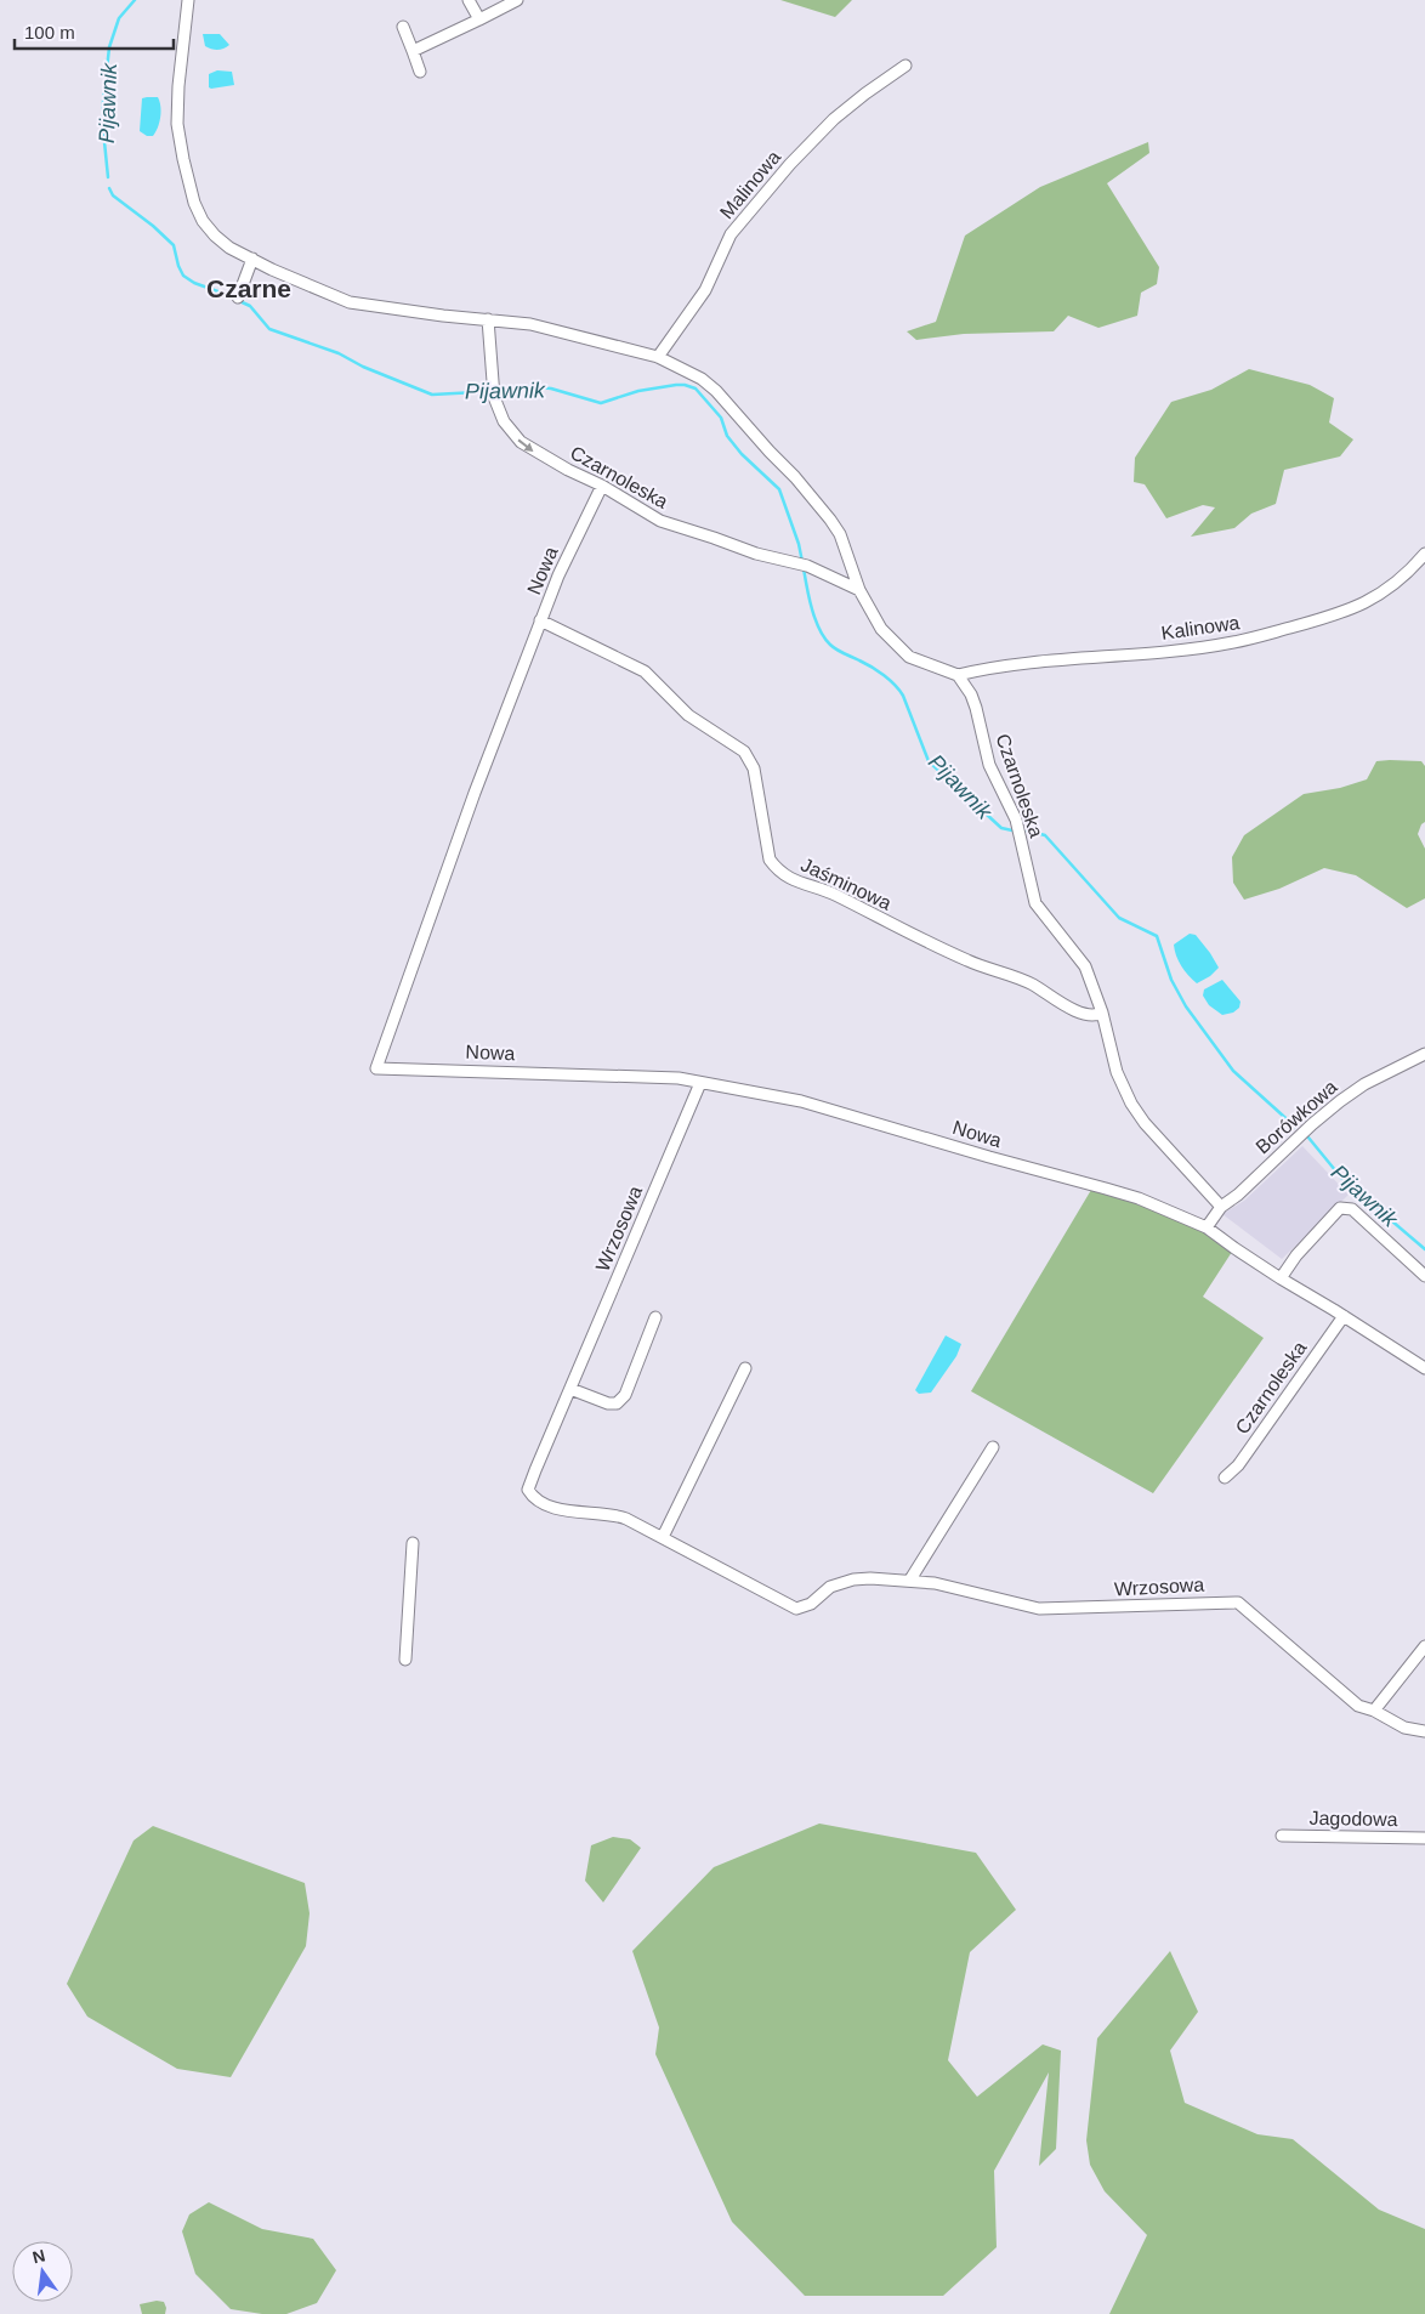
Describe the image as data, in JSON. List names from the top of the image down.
{
  "streets": {
    "street": [
      "Malinowa",
      "Czarnoleska",
      "Nowa",
      "Kalinowa",
      "Jaśminowa",
      "Borówkowa",
      "Wrzosowa",
      "Jagodowa"
    ]
  },
  "crossings": [
    ["Czarnoleska", "Nowa"],
    ["Czarnoleska", "Kalinowa"],
    ["Czarnoleska", "Jaśminowa"],
    ["Czarnoleska", "Borówkowa"],
    ["Nowa", "Jaśminowa"],
    ["Nowa", "Borówkowa"],
    ["Nowa", "Wrzosowa"]
  ],
  "districts": ["Czarne"],
  "water": ["Pijawnik"],
  "scale_bar": "100 m",
  "north": "top"
}
